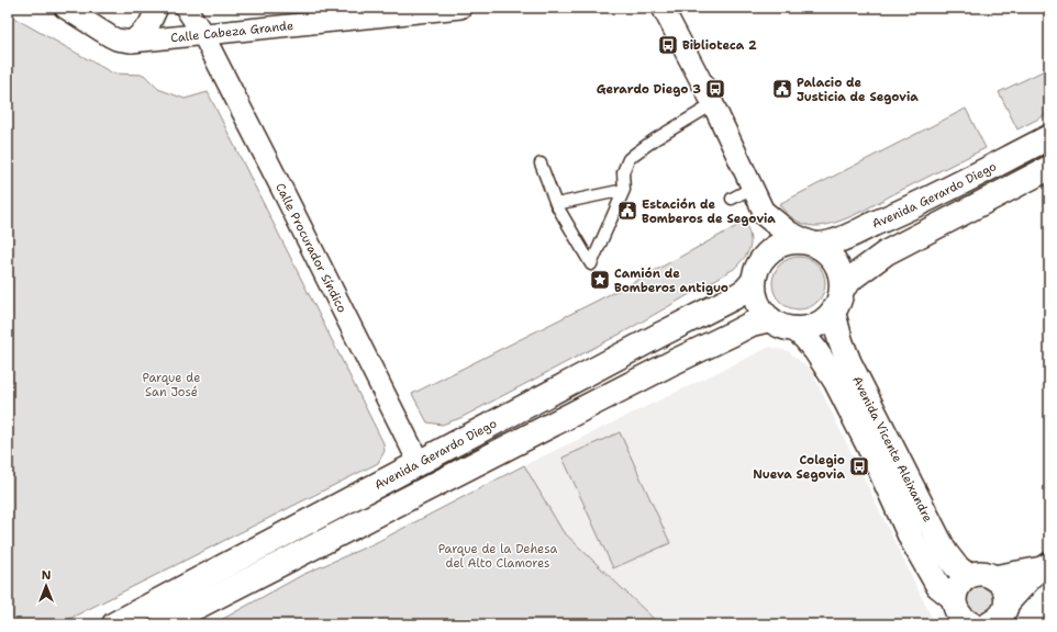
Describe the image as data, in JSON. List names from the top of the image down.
{
  "streets": {
    "main road": ["Avenida Gerardo Diego", "Avenida Vicente Aleixandre"],
    "street": ["Calle Cabeza Grande", "Calle Procurador Síndico"]
  },
  "crossings": [
    ["Calle Cabeza Grande", "Calle Procurador Síndico"],
    ["Avenida Gerardo Diego", "Calle Procurador Síndico"],
    ["Avenida Gerardo Diego", "Avenida Vicente Aleixandre"]
  ],
  "parks": ["Parque de San José", "Parque de la Dehesa del Alto Clamores"],
  "places": {
    "bus stop": ["Biblioteca 2", "Gerardo Diego 3", "Colegio Nueva Segovia"],
    "public building": ["Palacio de Justicia de Segovia", "Estación de Bomberos de Segovia"],
    "place": ["Camión de Bomberos antiguo"]
  },
  "north": "top"
}
